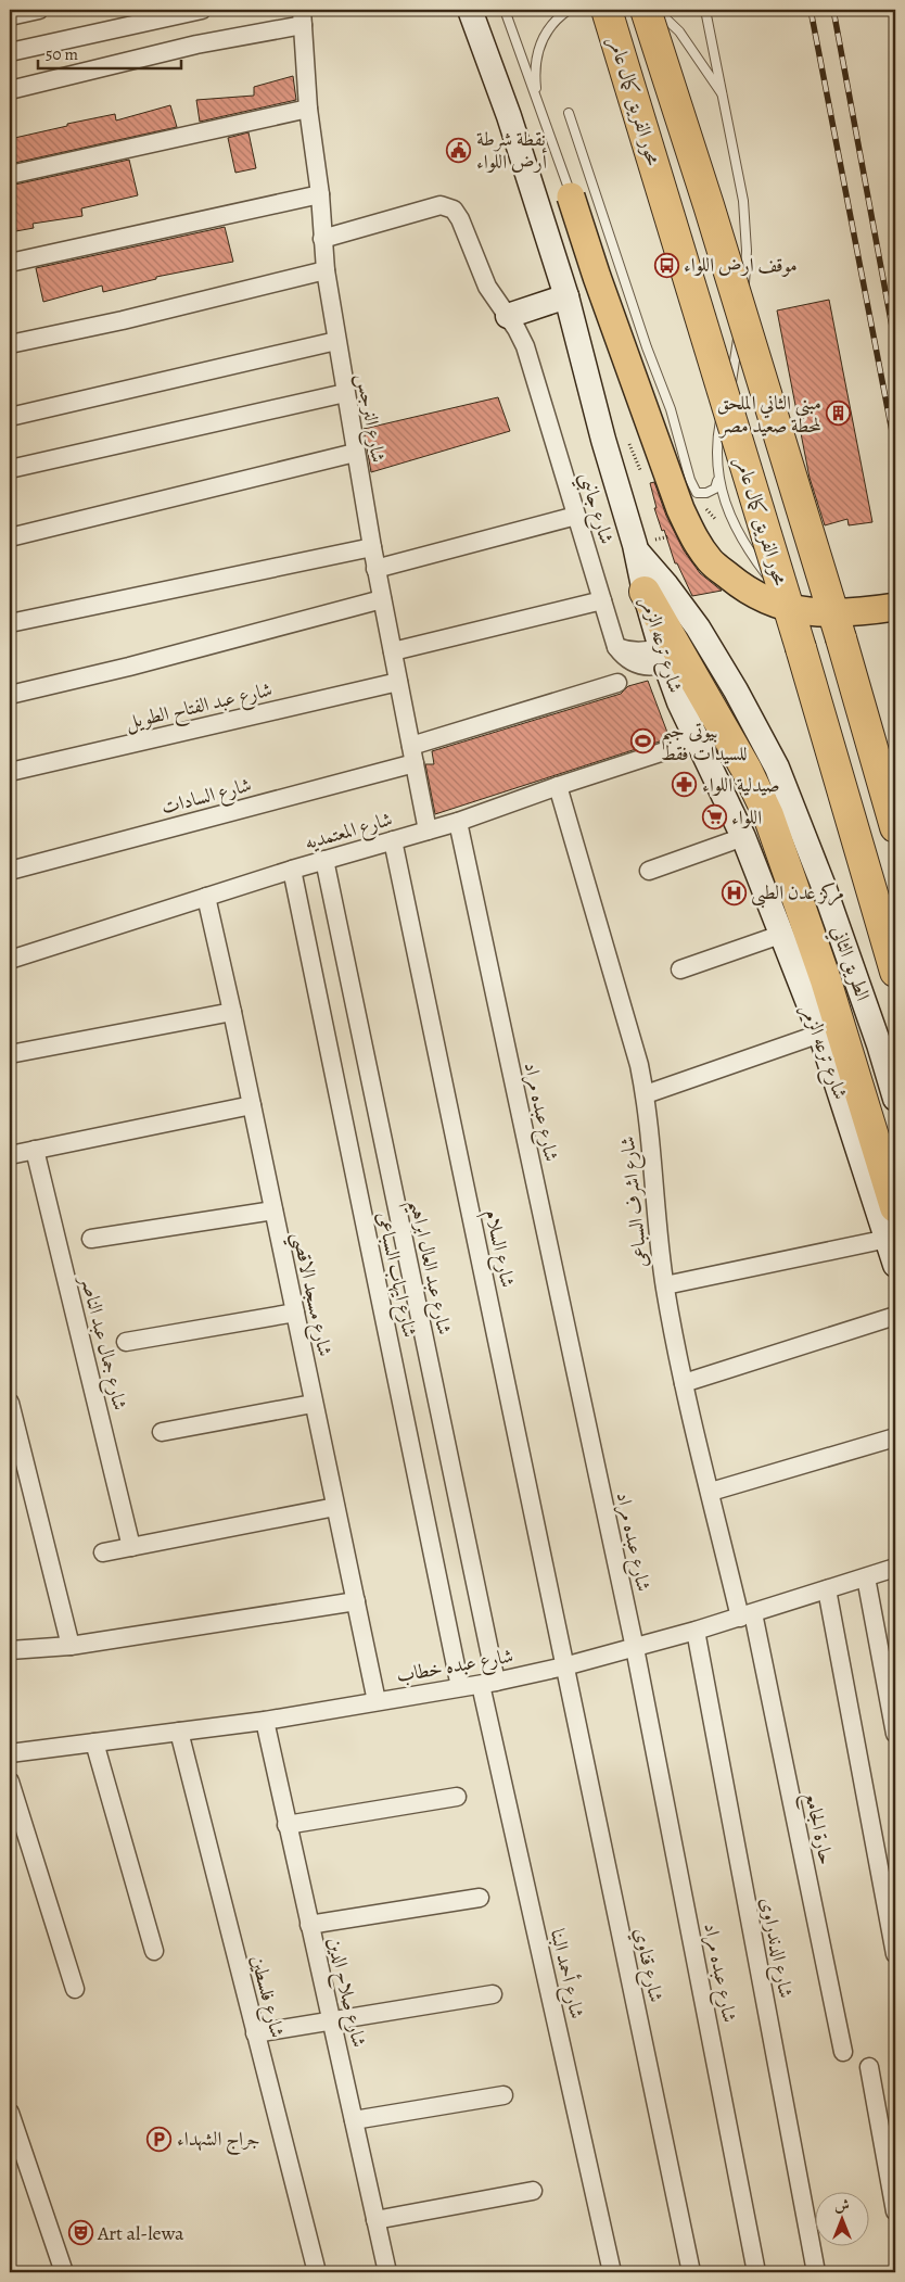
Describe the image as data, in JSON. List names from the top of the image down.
{
  "streets": {
    "highway": ["محور الفريق كمال عامر"],
    "street": [
      "شارع النرجس",
      "شارع جانبي",
      "شارع ترعه الزمر",
      "شارع عبد الفتاح الطويل",
      "شارع السادات",
      "شارع المعتمديه",
      "الطريق الثاني",
      "شارع عبده مراد",
      "شارع اشرف السباعى",
      "شارع السلام",
      "شارع عبد العال ابراهيم",
      "شارع ايهاب السباعى",
      "شارع مسجد الاقصي",
      "شارع جمال عبد الناصر",
      "شارع عبده خطاب",
      "حارة الجامع",
      "شارع الدندراوى",
      "شارع قناوي",
      "شارع أحمد البنا",
      "شارع صلاح الدين",
      "شارع فلسطين"
    ]
  },
  "crossings": [
    ["شارع النرجس", "شارع جانبي"],
    ["شارع النرجس", "شارع عبد الفتاح الطويل"],
    ["شارع النرجس", "شارع السادات"],
    ["شارع النرجس", "شارع المعتمديه"],
    ["شارع جانبي", "شارع ترعه الزمر"],
    ["شارع ترعه الزمر", "شارع المعتمديه"],
    ["شارع ترعه الزمر", "الطريق الثاني"],
    ["شارع المعتمديه", "شارع عبده مراد"],
    ["شارع المعتمديه", "شارع اشرف السباعى"],
    ["شارع المعتمديه", "شارع السلام"],
    ["شارع المعتمديه", "شارع عبد العال ابراهيم"],
    ["شارع المعتمديه", "شارع ايهاب السباعى"],
    ["شارع المعتمديه", "شارع مسجد الاقصي"],
    ["شارع عبده مراد", "شارع عبده خطاب"],
    ["شارع اشرف السباعى", "شارع عبده خطاب"],
    ["شارع اشرف السباعى", "حارة الجامع"],
    ["شارع السلام", "شارع عبده خطاب"],
    ["شارع السلام", "شارع قناوي"],
    ["شارع عبد العال ابراهيم", "شارع عبده خطاب"],
    ["شارع عبد العال ابراهيم", "شارع أحمد البنا"],
    ["شارع ايهاب السباعى", "شارع عبده خطاب"],
    ["شارع مسجد الاقصي", "شارع عبده خطاب"],
    ["شارع عبده خطاب", "حارة الجامع"],
    ["شارع عبده خطاب", "شارع الدندراوى"],
    ["شارع عبده خطاب", "شارع قناوي"],
    ["شارع عبده خطاب", "شارع أحمد البنا"],
    ["شارع عبده خطاب", "شارع صلاح الدين"],
    ["شارع عبده خطاب", "شارع فلسطين"]
  ],
  "places": {
    "public building": ["نقطة شرطة أرض اللواء"],
    "bus stop": ["موقف ارض اللواء"],
    "building": ["مبني الثاني الملحق لمحطة صعيد مصر"],
    "sports": ["بيوتى جيم للسيدات فقط"],
    "pharmacy": ["صيدلية اللواء"],
    "supermarket": ["اللواء"],
    "hospital": ["مركز عدن الطبى"],
    "parking": ["جراج الشهداء"],
    "theatre": ["Art al-lewa"]
  },
  "scale_bar": "50 m",
  "north": "top"
}
